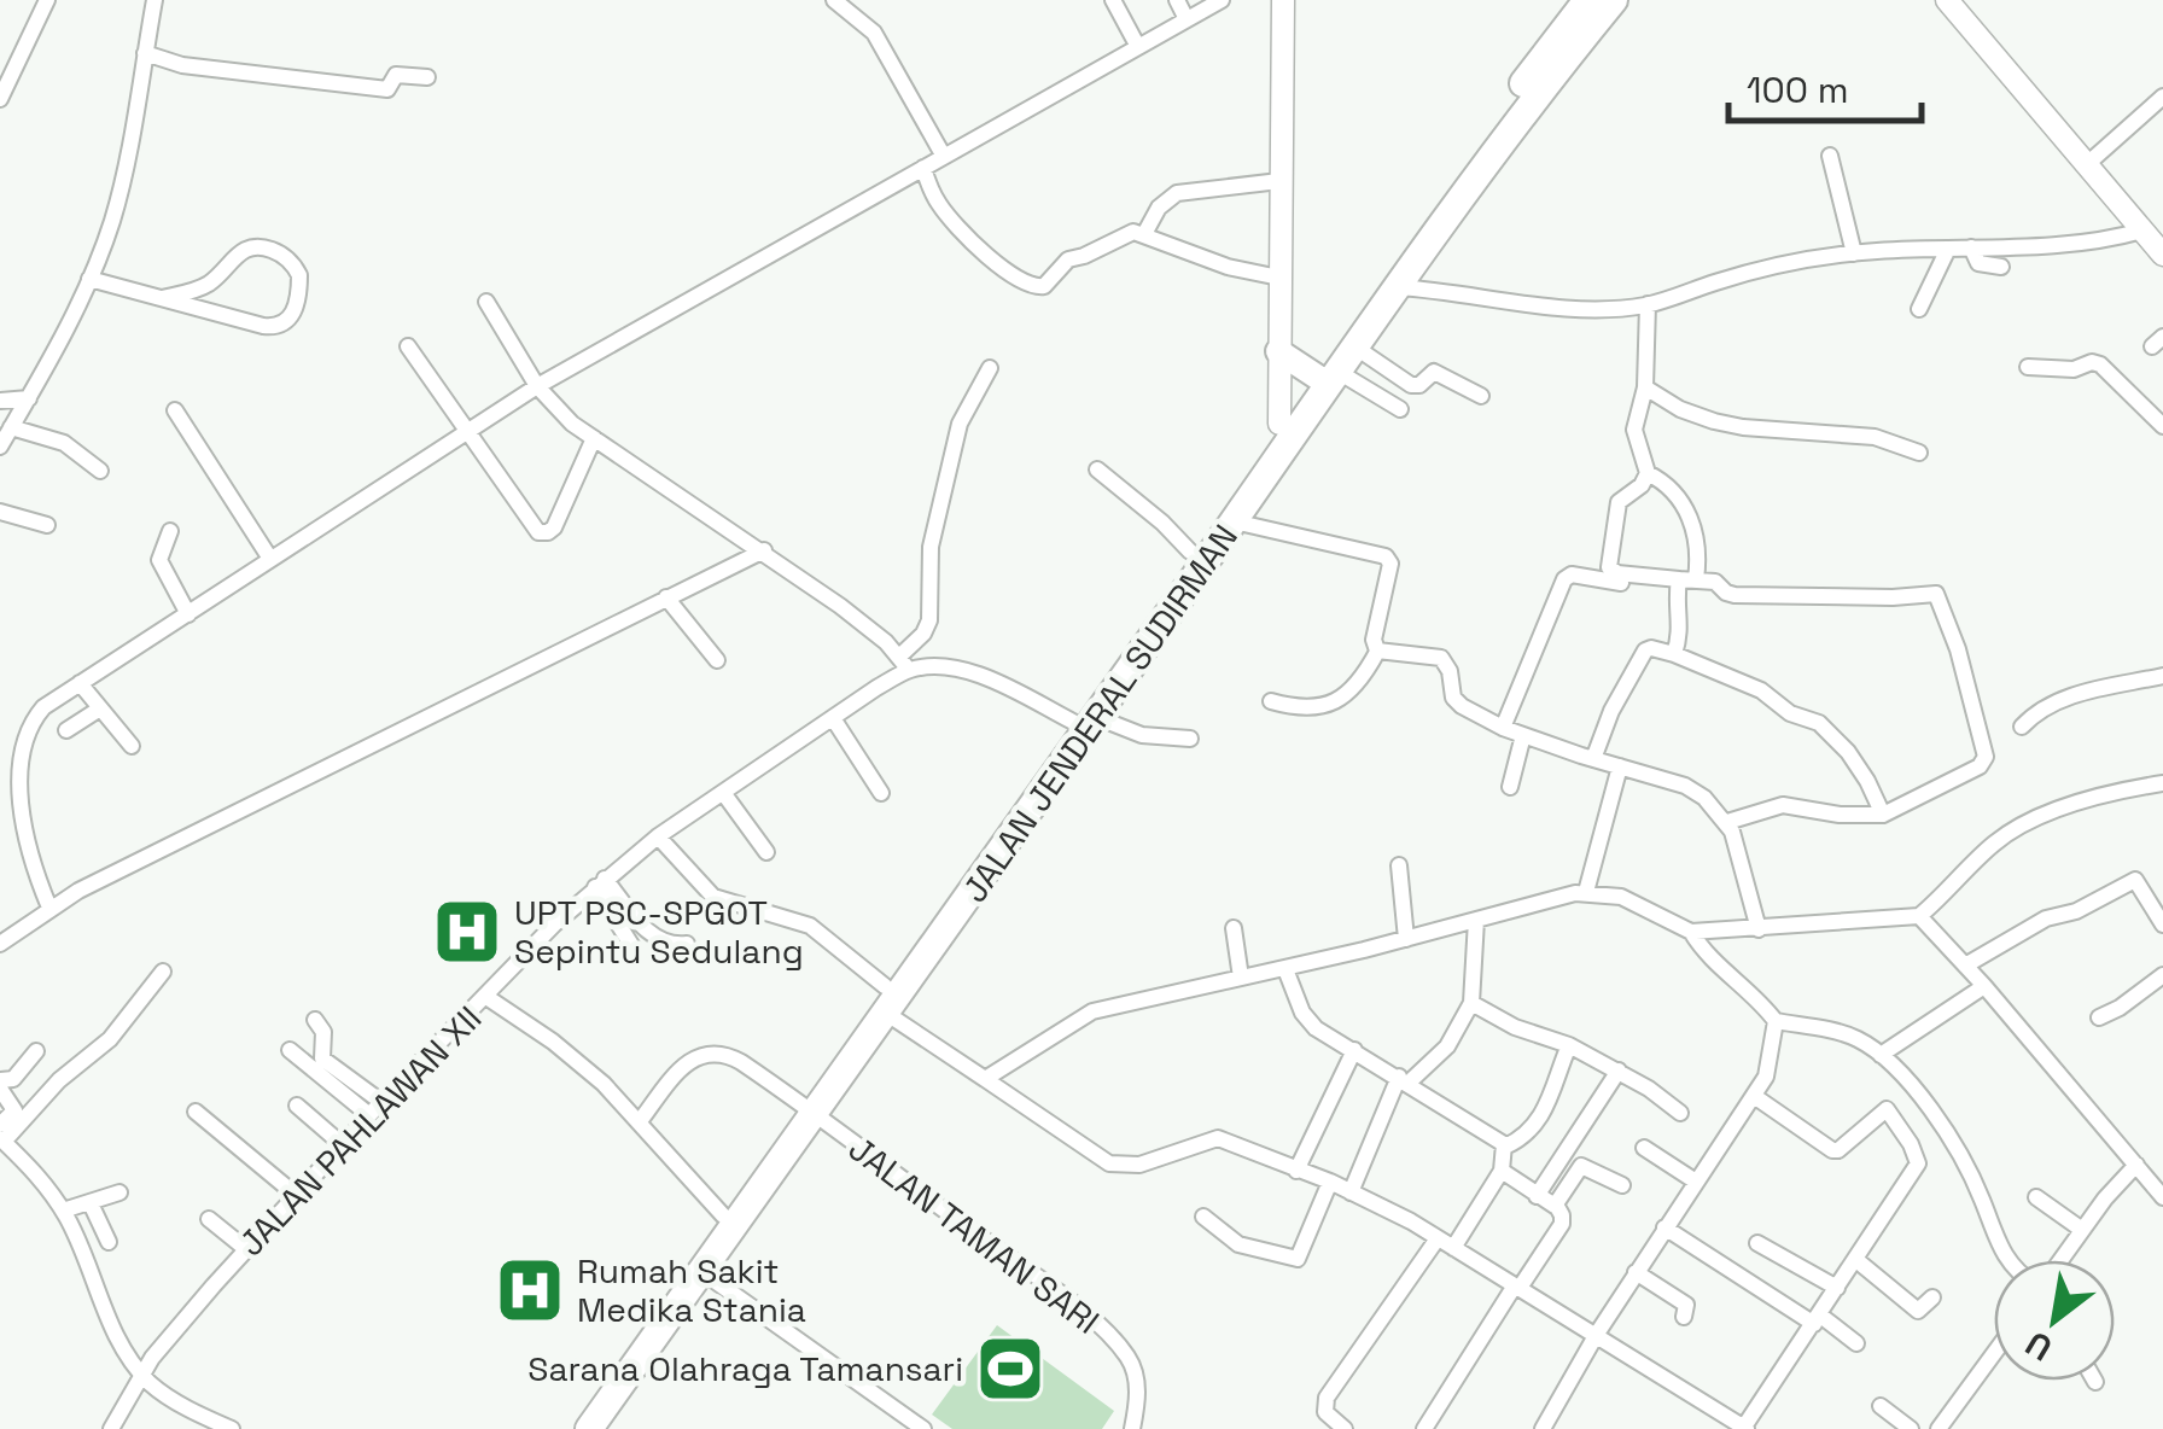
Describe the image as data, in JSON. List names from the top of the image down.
{
  "streets": {
    "highway": ["JALAN JENDERAL SUDIRMAN"],
    "street": ["JALAN PAHLAWAN XII", "JALAN TAMAN SARI"]
  },
  "crossings": [
    ["JALAN JENDERAL SUDIRMAN", "JALAN TAMAN SARI"]
  ],
  "places": {
    "hospital": ["UPT PSC-SPGOT Sepintu Sedulang", "Rumah Sakit Medika Stania"],
    "sports": ["Sarana Olahraga Tamansari"]
  },
  "scale_bar": "100 m",
  "north": "bottom left"
}
